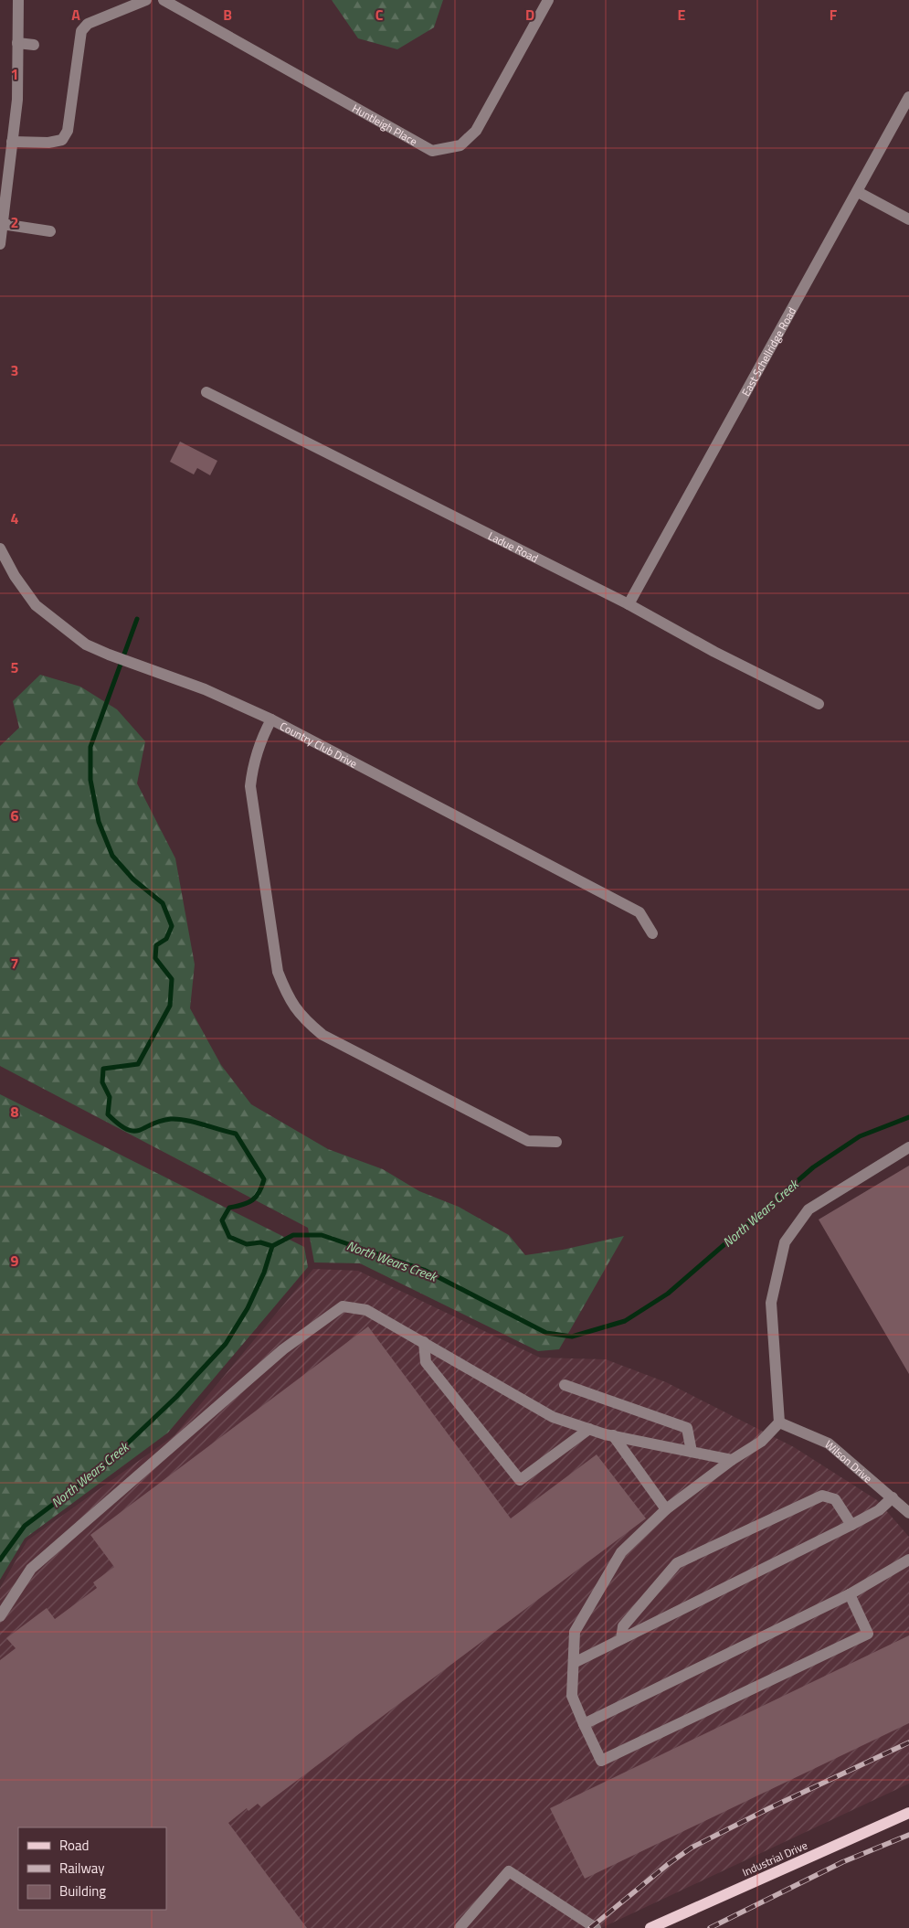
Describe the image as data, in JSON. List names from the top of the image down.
{
  "streets": {
    "main road": ["Industrial Drive"],
    "street": [
      "Huntleigh Place",
      "East Schellridge Road",
      "Ladue Road",
      "Country Club Drive",
      "Wilson Drive"
    ]
  },
  "crossings": [
    ["East Schellridge Road", "Ladue Road"]
  ],
  "water": ["North Wears Creek"],
  "legend": ["Road", "Railway", "Building"],
  "grid": {
    "columns": [
      "A",
      "B",
      "C",
      "D",
      "E",
      "F"
    ],
    "rows": [
      "1",
      "2",
      "3",
      "4",
      "5",
      "6",
      "7",
      "8",
      "9"
    ]
  }
}
